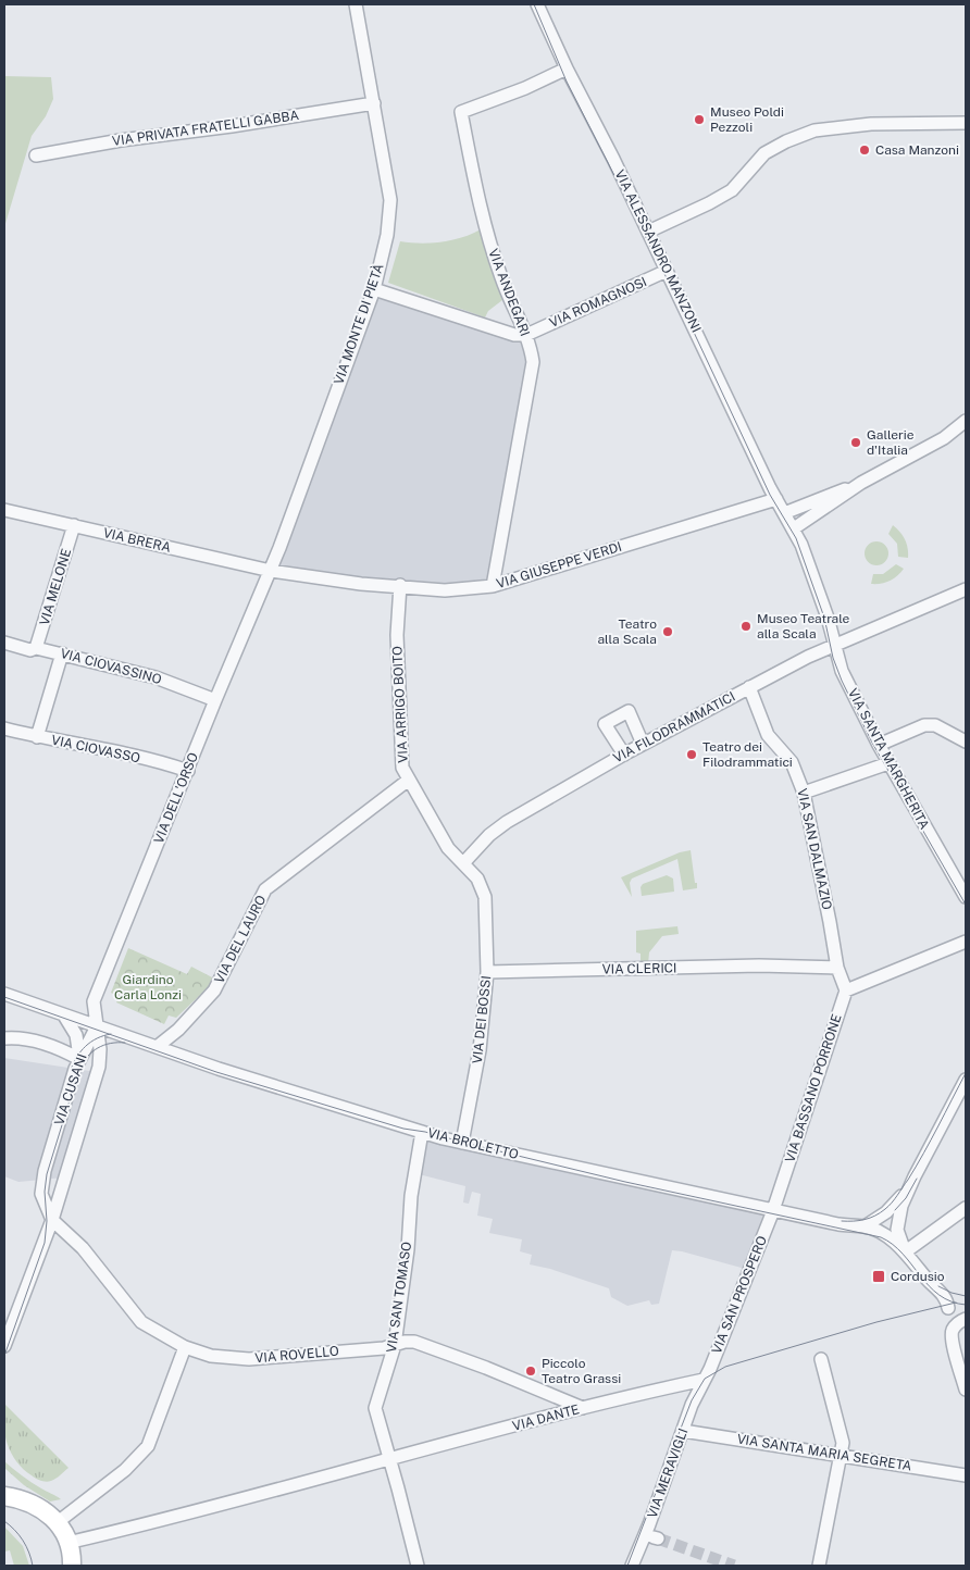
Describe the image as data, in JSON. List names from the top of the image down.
{
  "streets": {
    "street": [
      "VIA PRIVATA FRATELLI GABBA",
      "VIA ALESSANDRO MANZONI",
      "VIA ANDEGARI",
      "VIA ROMAGNOSI",
      "VIA MONTE DI PIETÀ",
      "VIA BRERA",
      "VIA GIUSEPPE VERDI",
      "VIA MELONE",
      "VIA CIOVASSINO",
      "VIA ARRIGO BOITO",
      "VIA FILODRAMMATICI",
      "VIA CIOVASSO",
      "VIA SANTA MARGHERITA",
      "VIA DELL'ORSO",
      "VIA SAN DALMAZIO",
      "VIA DEL LAURO",
      "VIA CLERICI",
      "VIA DEI BOSSI",
      "VIA BASSANO PORRONE",
      "VIA CUSANI",
      "VIA BROLETTO",
      "VIA SAN PROSPERO",
      "VIA SAN TOMASO",
      "VIA ROVELLO",
      "VIA DANTE",
      "VIA SANTA MARIA SEGRETA",
      "VIA MERAVIGLI"
    ]
  },
  "crossings": [
    ["VIA PRIVATA FRATELLI GABBA", "VIA MONTE DI PIETÀ"],
    ["VIA ALESSANDRO MANZONI", "VIA ANDEGARI"],
    ["VIA ALESSANDRO MANZONI", "VIA ROMAGNOSI"],
    ["VIA ALESSANDRO MANZONI", "VIA GIUSEPPE VERDI"],
    ["VIA ALESSANDRO MANZONI", "VIA SANTA MARGHERITA"],
    ["VIA ANDEGARI", "VIA ROMAGNOSI"],
    ["VIA ANDEGARI", "VIA GIUSEPPE VERDI"],
    ["VIA MONTE DI PIETÀ", "VIA BRERA"],
    ["VIA MONTE DI PIETÀ", "VIA GIUSEPPE VERDI"],
    ["VIA MONTE DI PIETÀ", "VIA DELL'ORSO"],
    ["VIA BRERA", "VIA GIUSEPPE VERDI"],
    ["VIA BRERA", "VIA MELONE"],
    ["VIA BRERA", "VIA DELL'ORSO"],
    ["VIA GIUSEPPE VERDI", "VIA ARRIGO BOITO"],
    ["VIA GIUSEPPE VERDI", "VIA DELL'ORSO"],
    ["VIA MELONE", "VIA CIOVASSINO"],
    ["VIA CIOVASSINO", "VIA DELL'ORSO"],
    ["VIA ARRIGO BOITO", "VIA FILODRAMMATICI"],
    ["VIA ARRIGO BOITO", "VIA DEL LAURO"],
    ["VIA ARRIGO BOITO", "VIA DEI BOSSI"],
    ["VIA FILODRAMMATICI", "VIA SANTA MARGHERITA"],
    ["VIA FILODRAMMATICI", "VIA SAN DALMAZIO"],
    ["VIA CIOVASSO", "VIA DELL'ORSO"],
    ["VIA DELL'ORSO", "VIA CUSANI"],
    ["VIA DELL'ORSO", "VIA BROLETTO"],
    ["VIA SAN DALMAZIO", "VIA CLERICI"],
    ["VIA DEL LAURO", "VIA BROLETTO"],
    ["VIA CLERICI", "VIA DEI BOSSI"],
    ["VIA DEI BOSSI", "VIA BROLETTO"],
    ["VIA BASSANO PORRONE", "VIA BROLETTO"],
    ["VIA BASSANO PORRONE", "VIA SAN PROSPERO"],
    ["VIA CUSANI", "VIA BROLETTO"],
    ["VIA CUSANI", "VIA ROVELLO"],
    ["VIA BROLETTO", "VIA SAN PROSPERO"],
    ["VIA BROLETTO", "VIA SAN TOMASO"],
    ["VIA SAN PROSPERO", "VIA DANTE"],
    ["VIA SAN PROSPERO", "VIA MERAVIGLI"],
    ["VIA SAN TOMASO", "VIA ROVELLO"],
    ["VIA SAN TOMASO", "VIA DANTE"],
    ["VIA ROVELLO", "VIA DANTE"],
    ["VIA DANTE", "VIA MERAVIGLI"],
    ["VIA SANTA MARIA SEGRETA", "VIA MERAVIGLI"]
  ],
  "parks": ["Giardino Carla Lonzi"],
  "places": {
    "other": [
      "Museo Poldi Pezzoli",
      "Casa Manzoni",
      "Gallerie d'Italia",
      "Museo Teatrale alla Scala",
      "Teatro alla Scala",
      "Teatro dei Filodrammatici",
      "Piccolo Teatro Grassi"
    ],
    "transit": ["Cordusio"]
  }
}
